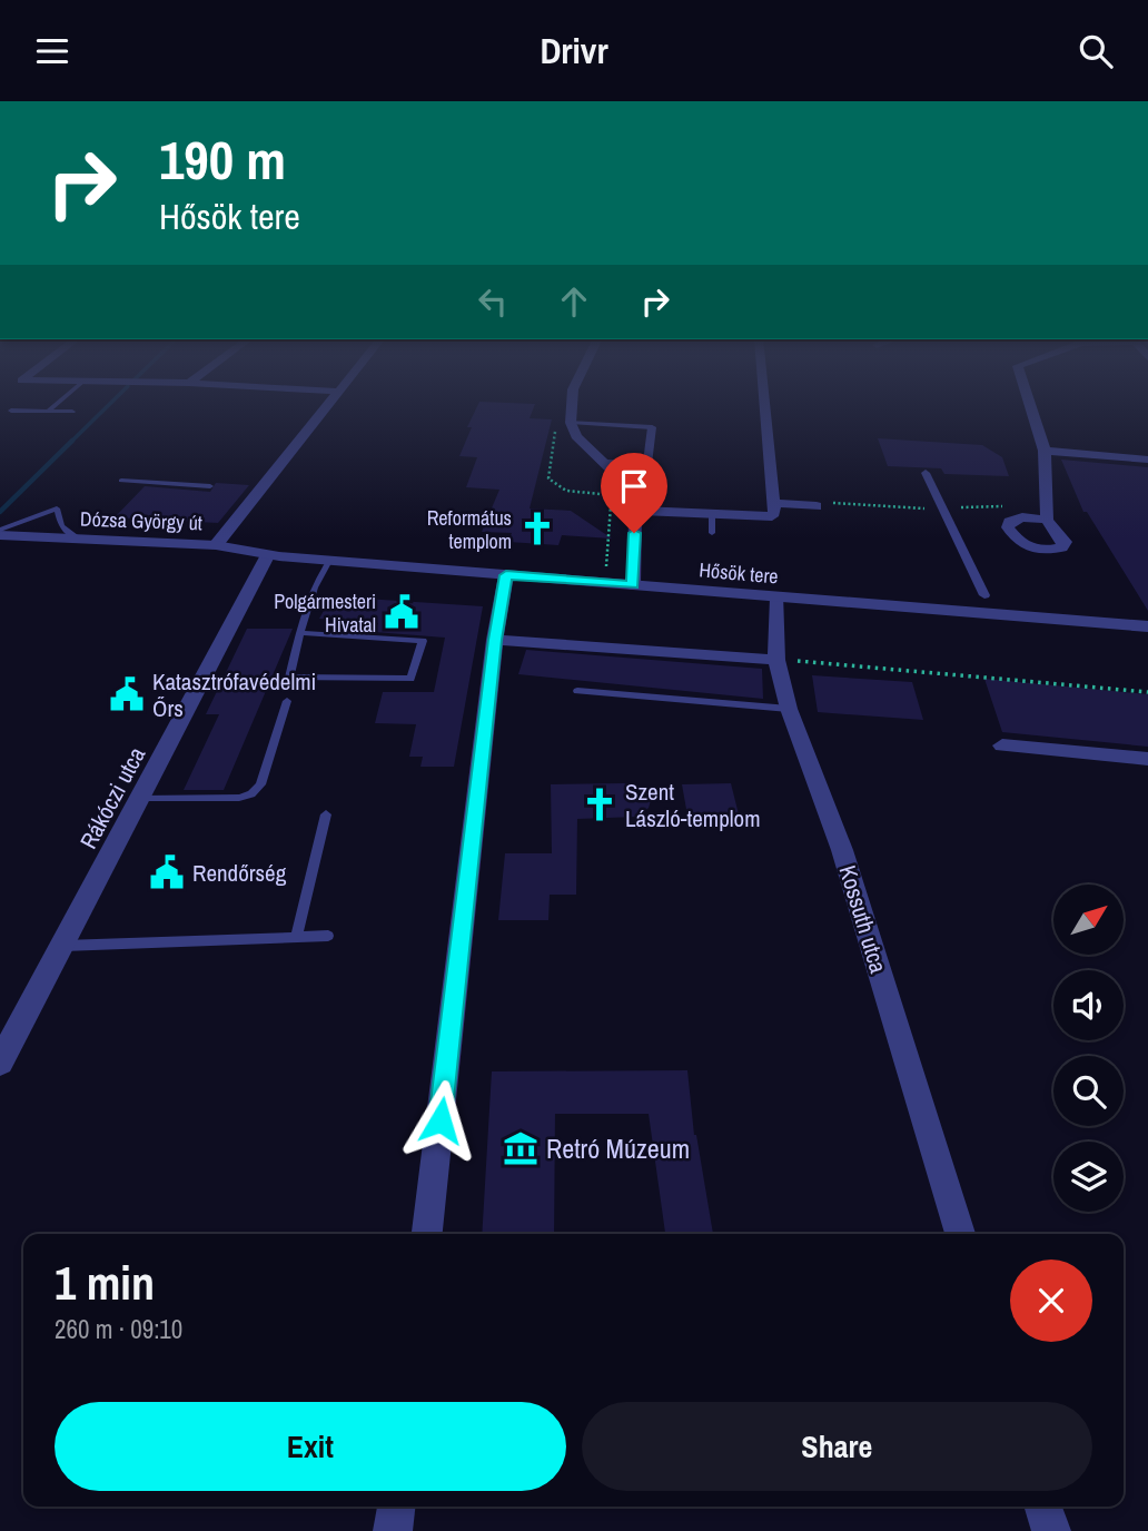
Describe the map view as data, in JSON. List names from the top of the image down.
{
  "streets": {
    "street": [
      "Dózsa György út",
      "Hősök tere",
      "Rákóczi utca",
      "Kossuth utca"
    ]
  },
  "crossings": [
    ["Dózsa György út", "Hősök tere"],
    ["Dózsa György út", "Rákóczi utca"],
    ["Hősök tere", "Rákóczi utca"],
    ["Hősök tere", "Kossuth utca"]
  ],
  "places": {
    "church": ["Református templom", "Szent László-templom"],
    "public building": ["Polgármesteri Hivatal", "Katasztrófavédelmi Őrs", "Rendőrség"],
    "museum": ["Retró Múzeum"]
  },
  "north": "top right",
  "page": {
    "header": "Drivr",
    "turn": ["190 m", "Hősök tere"],
    "heading": ["1 min", "260 m · 09:10"],
    "buttons": ["Exit", "Share"]
  }
}
